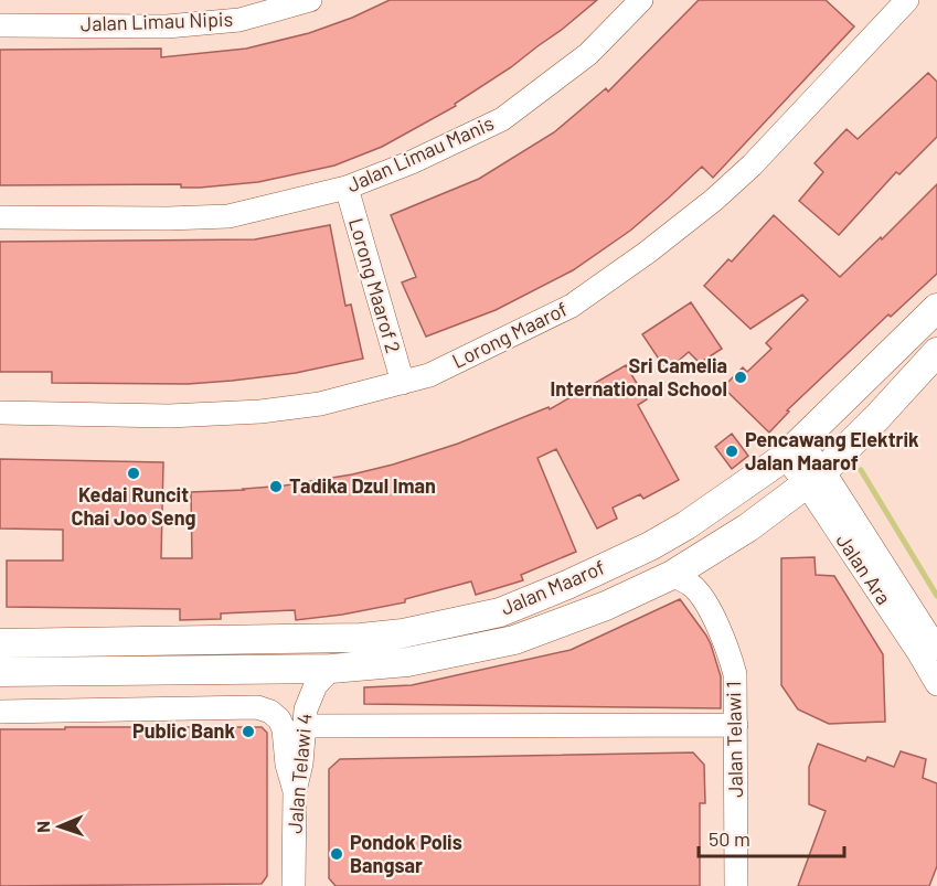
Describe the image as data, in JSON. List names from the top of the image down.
{
  "streets": {
    "main road": ["Jalan Maarof"],
    "street": [
      "Jalan Limau Nipis",
      "Jalan Limau Manis",
      "Lorong Maarof 2",
      "Lorong Maarof",
      "Jalan Ara",
      "Jalan Telawi 1",
      "Jalan Telawi 4"
    ]
  },
  "crossings": [
    ["Jalan Limau Manis", "Lorong Maarof 2"],
    ["Lorong Maarof 2", "Lorong Maarof"],
    ["Jalan Ara", "Jalan Maarof"],
    ["Jalan Maarof", "Jalan Telawi 1"],
    ["Jalan Maarof", "Jalan Telawi 4"]
  ],
  "places": [
    "Sri Camelia International School",
    "Pencawang Elektrik Jalan Maarof",
    "Kedai Runcit Chai Joo Seng",
    "Tadika Dzul Iman",
    "Public Bank",
    "Pondok Polis Bangsar"
  ],
  "scale_bar": "50 m",
  "north": "left"
}
